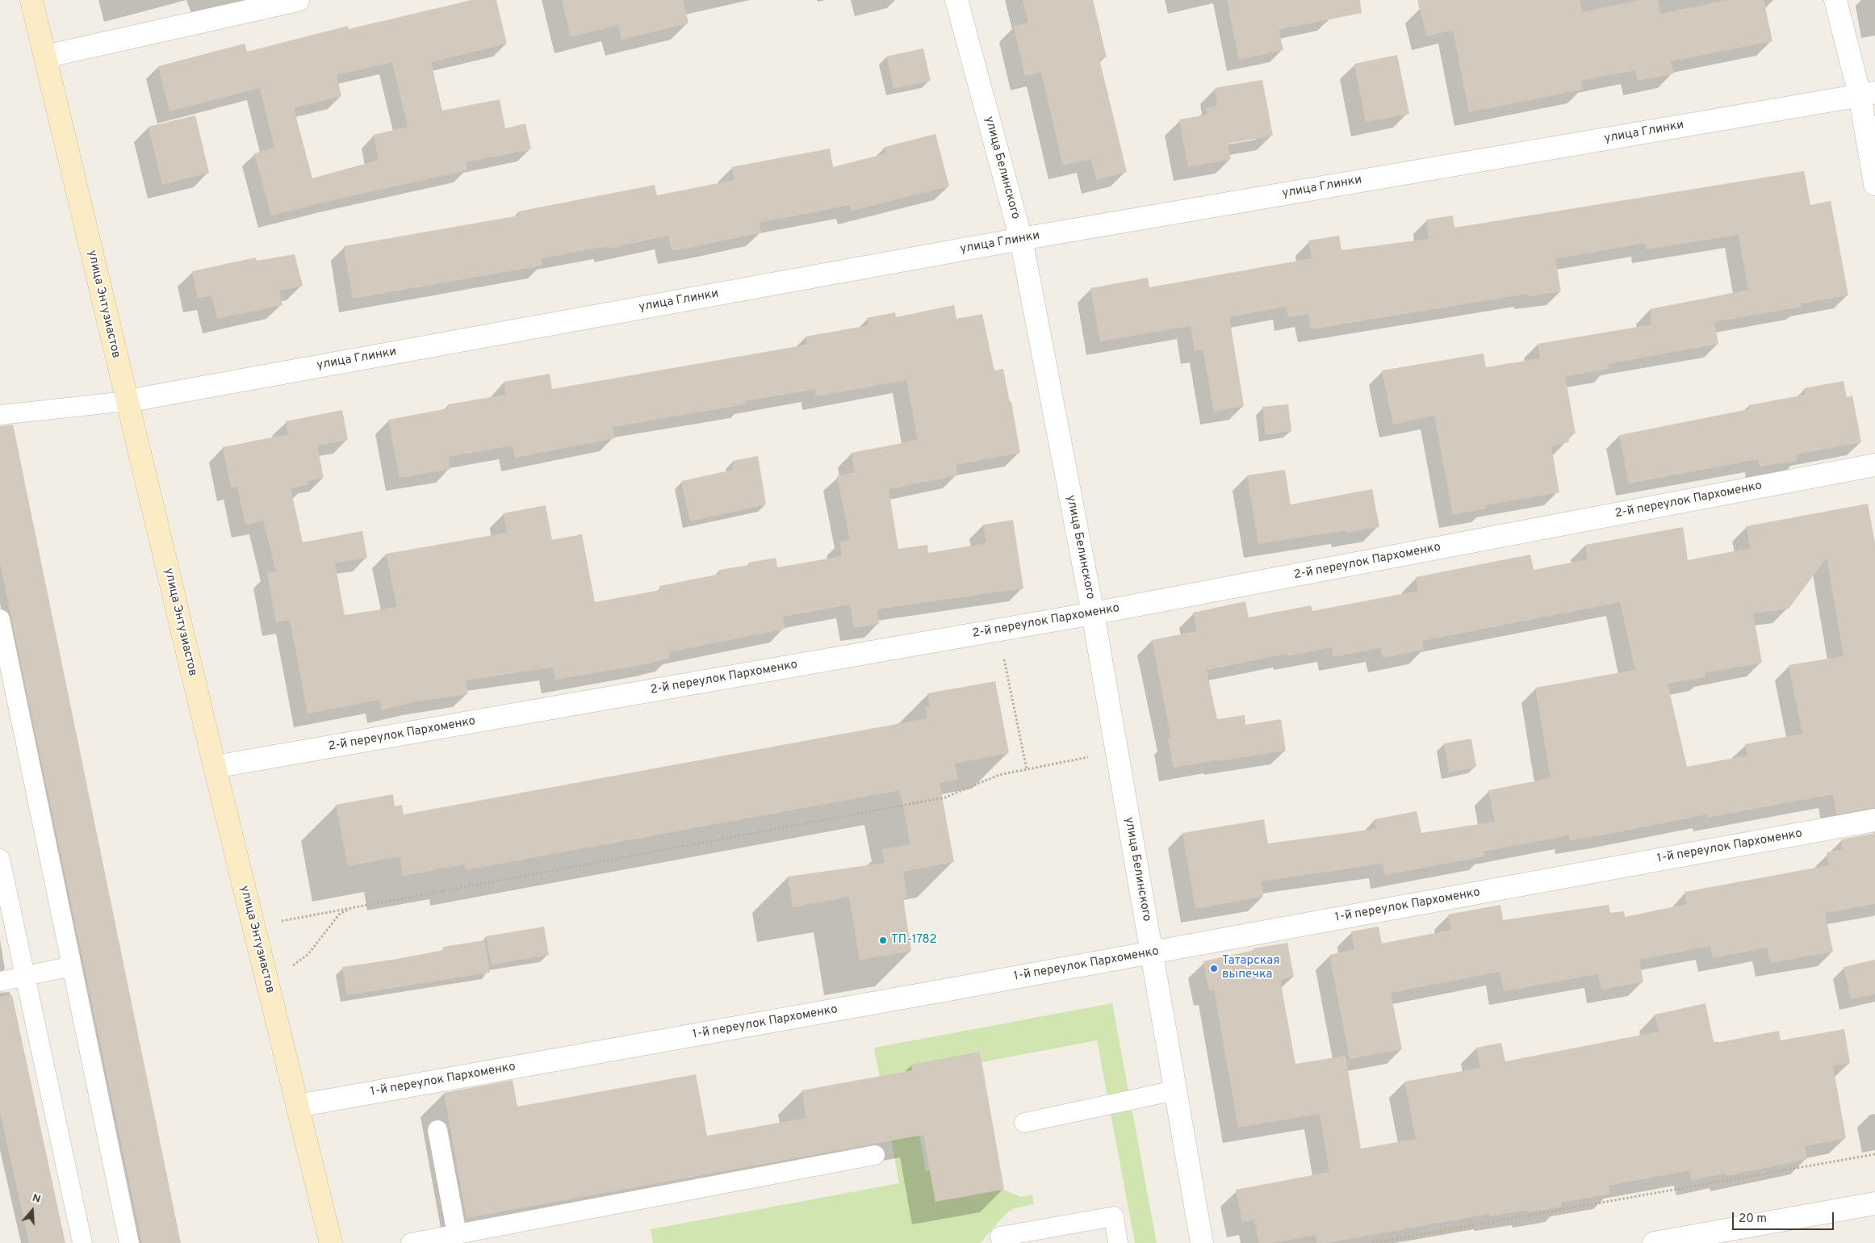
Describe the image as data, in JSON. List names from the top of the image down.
{
  "streets": {
    "street": [
      "улица Глинки",
      "улица Белинского",
      "улица Энтузиастов",
      "2-й переулок Пархоменко",
      "1-й переулок Пархоменко"
    ]
  },
  "crossings": [
    ["улица Глинки", "улица Белинского"],
    ["улица Глинки", "улица Энтузиастов"],
    ["улица Белинского", "2-й переулок Пархоменко"],
    ["улица Белинского", "1-й переулок Пархоменко"],
    ["улица Энтузиастов", "2-й переулок Пархоменко"],
    ["улица Энтузиастов", "1-й переулок Пархоменко"]
  ],
  "places": ["ТП-1782", "Татарская выпечка"],
  "scale_bar": "20 m",
  "north": "top"
}
